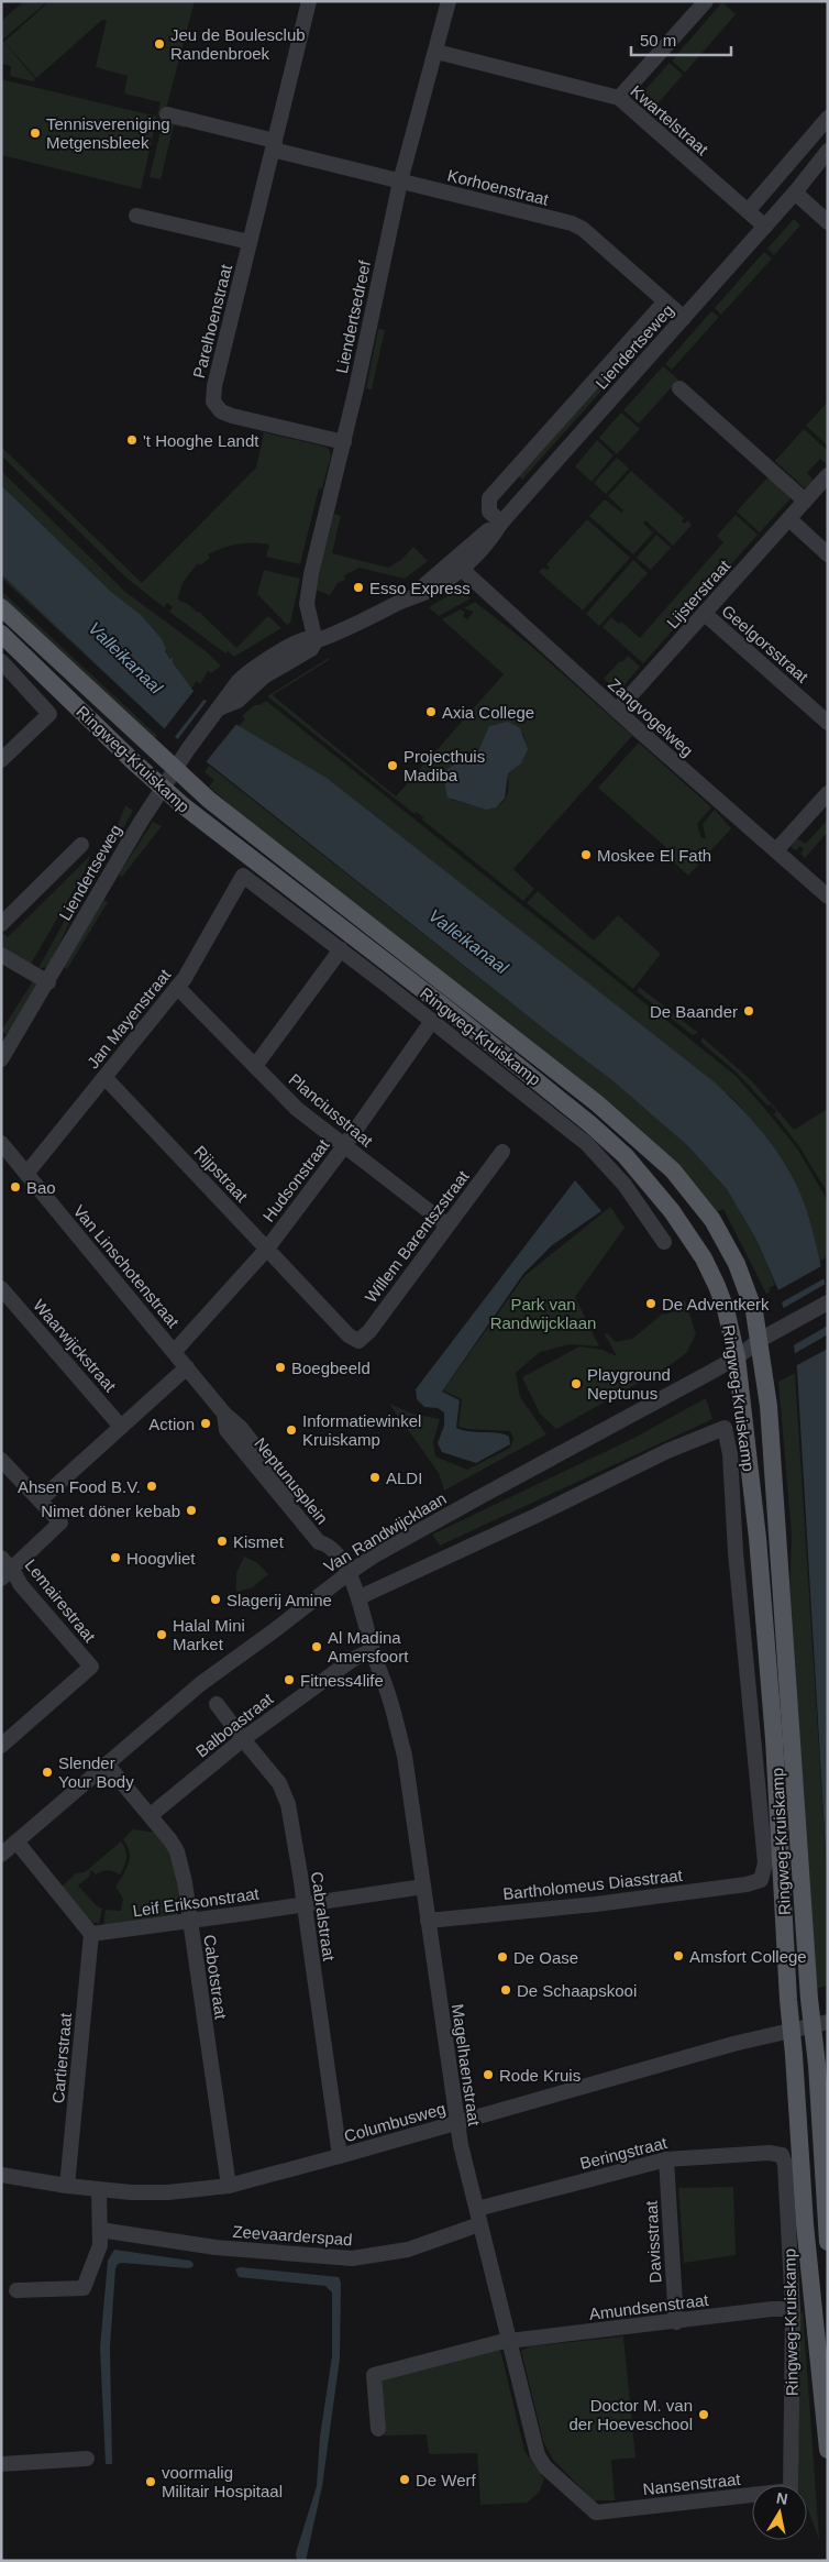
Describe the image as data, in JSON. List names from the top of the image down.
{
  "streets": {
    "main road": ["Ringweg-Kruiskamp"],
    "street": [
      "Kwartelstraat",
      "Korhoenstraat",
      "Liendertsedreef",
      "Parelhoenstraat",
      "Liendertseweg",
      "Lijsterstraat",
      "Geelgorsstraat",
      "Zangvogelweg",
      "Jan Mayenstraat",
      "Planciusstraat",
      "Rijpstraat",
      "Hudsonstraat",
      "Willem Barentszstraat",
      "Van Linschotenstraat",
      "Waarwijckstraat",
      "Neptunusplein",
      "Van Randwijcklaan",
      "Lemairestraat",
      "Balboastraat",
      "Bartholomeus Diasstraat",
      "Leif Eriksonstraat",
      "Cabralstraat",
      "Cabotstraat",
      "Cartierstraat",
      "Magelhaenstraat",
      "Columbusweg",
      "Beringstraat",
      "Zeevaarderspad",
      "Davisstraat",
      "Amundsenstraat",
      "Nansenstraat"
    ]
  },
  "crossings": [
    ["Kwartelstraat", "Liendertsedreef"],
    ["Kwartelstraat", "Liendertseweg"],
    ["Korhoenstraat", "Liendertsedreef"],
    ["Korhoenstraat", "Parelhoenstraat"],
    ["Korhoenstraat", "Liendertseweg"],
    ["Liendertsedreef", "Parelhoenstraat"],
    ["Liendertsedreef", "Liendertseweg"],
    ["Liendertseweg", "Zangvogelweg"],
    ["Liendertseweg", "Ringweg-Kruiskamp"],
    ["Lijsterstraat", "Geelgorsstraat"],
    ["Lijsterstraat", "Zangvogelweg"],
    ["Ringweg-Kruiskamp", "Jan Mayenstraat"],
    ["Ringweg-Kruiskamp", "Hudsonstraat"],
    ["Ringweg-Kruiskamp", "Neptunusplein"],
    ["Ringweg-Kruiskamp", "Van Randwijcklaan"],
    ["Ringweg-Kruiskamp", "Bartholomeus Diasstraat"],
    ["Ringweg-Kruiskamp", "Magelhaenstraat"],
    ["Ringweg-Kruiskamp", "Columbusweg"],
    ["Ringweg-Kruiskamp", "Beringstraat"],
    ["Ringweg-Kruiskamp", "Amundsenstraat"],
    ["Jan Mayenstraat", "Planciusstraat"],
    ["Jan Mayenstraat", "Rijpstraat"],
    ["Jan Mayenstraat", "Van Linschotenstraat"],
    ["Planciusstraat", "Hudsonstraat"],
    ["Planciusstraat", "Willem Barentszstraat"],
    ["Rijpstraat", "Hudsonstraat"],
    ["Rijpstraat", "Willem Barentszstraat"],
    ["Hudsonstraat", "Van Linschotenstraat"],
    ["Van Linschotenstraat", "Neptunusplein"],
    ["Neptunusplein", "Van Randwijcklaan"],
    ["Neptunusplein", "Magelhaenstraat"],
    ["Van Randwijcklaan", "Cabotstraat"],
    ["Balboastraat", "Cabralstraat"],
    ["Balboastraat", "Cabotstraat"],
    ["Balboastraat", "Magelhaenstraat"],
    ["Bartholomeus Diasstraat", "Magelhaenstraat"],
    ["Leif Eriksonstraat", "Cabralstraat"],
    ["Leif Eriksonstraat", "Cabotstraat"],
    ["Leif Eriksonstraat", "Cartierstraat"],
    ["Leif Eriksonstraat", "Magelhaenstraat"],
    ["Cabralstraat", "Columbusweg"],
    ["Cabotstraat", "Columbusweg"],
    ["Cartierstraat", "Columbusweg"],
    ["Magelhaenstraat", "Columbusweg"],
    ["Magelhaenstraat", "Beringstraat"],
    ["Magelhaenstraat", "Zeevaarderspad"],
    ["Magelhaenstraat", "Amundsenstraat"],
    ["Magelhaenstraat", "Nansenstraat"],
    ["Beringstraat", "Zeevaarderspad"],
    ["Beringstraat", "Davisstraat"],
    ["Davisstraat", "Amundsenstraat"]
  ],
  "water": ["Valleikanaal"],
  "parks": ["Park van Randwijcklaan"],
  "places": [
    "Jeu de Boulesclub Randenbroek",
    "Tennisvereniging Metgensbleek",
    "'t Hooghe Landt",
    "Esso Express",
    "Axia College",
    "Projecthuis Madiba",
    "Moskee El Fath",
    "De Baander",
    "Bao",
    "De Adventkerk",
    "Boegbeeld",
    "Playground Neptunus",
    "Action",
    "Informatiewinkel Kruiskamp",
    "ALDI",
    "Ahsen Food B.V.",
    "Nimet döner kebab",
    "Kismet",
    "Hoogvliet",
    "Slagerij Amine",
    "Halal Mini Market",
    "Al Madina Amersfoort",
    "Fitness4life",
    "Slender Your Body",
    "Amsfort College",
    "De Oase",
    "De Schaapskooi",
    "Rode Kruis",
    "Doctor M. van der Hoeveschool",
    "De Werf",
    "voormalig Militair Hospitaal"
  ],
  "scale_bar": "50 m",
  "north": "top"
}
